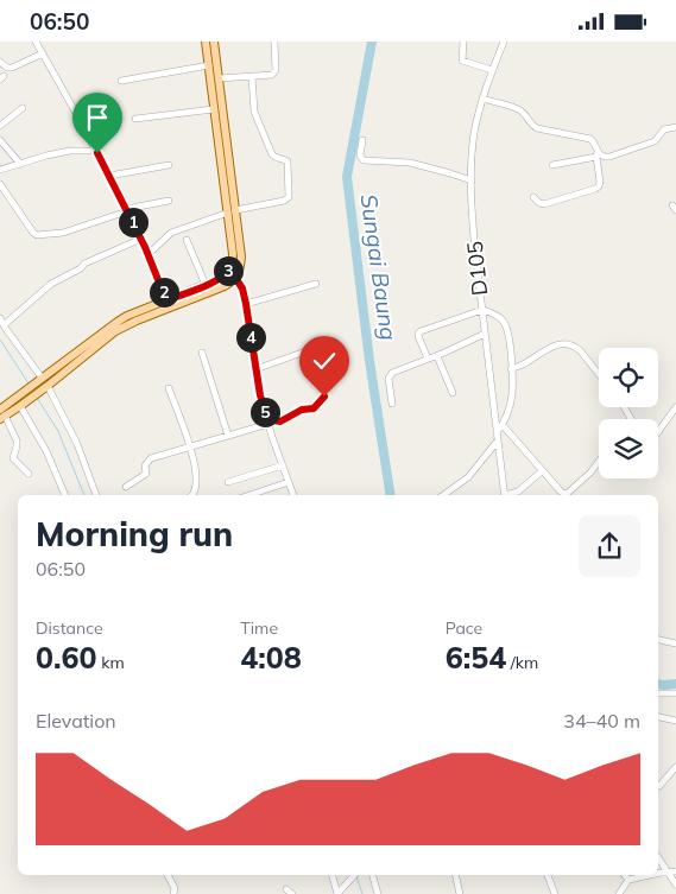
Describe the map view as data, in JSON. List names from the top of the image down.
{
  "streets": {
    "street": ["D105"]
  },
  "water": ["Sungai Baung"],
  "page": {
    "status": "06:50",
    "pins": [
      "1",
      "3",
      "2",
      "4",
      "5"
    ],
    "heading": ["Morning run", "06:50"],
    "stats": [
      ["Distance", "0.60 km"],
      ["Time", "4:08"],
      ["Pace", "6:54 /km"]
    ],
    "chart": ["Elevation", "34–40 m"]
  }
}
